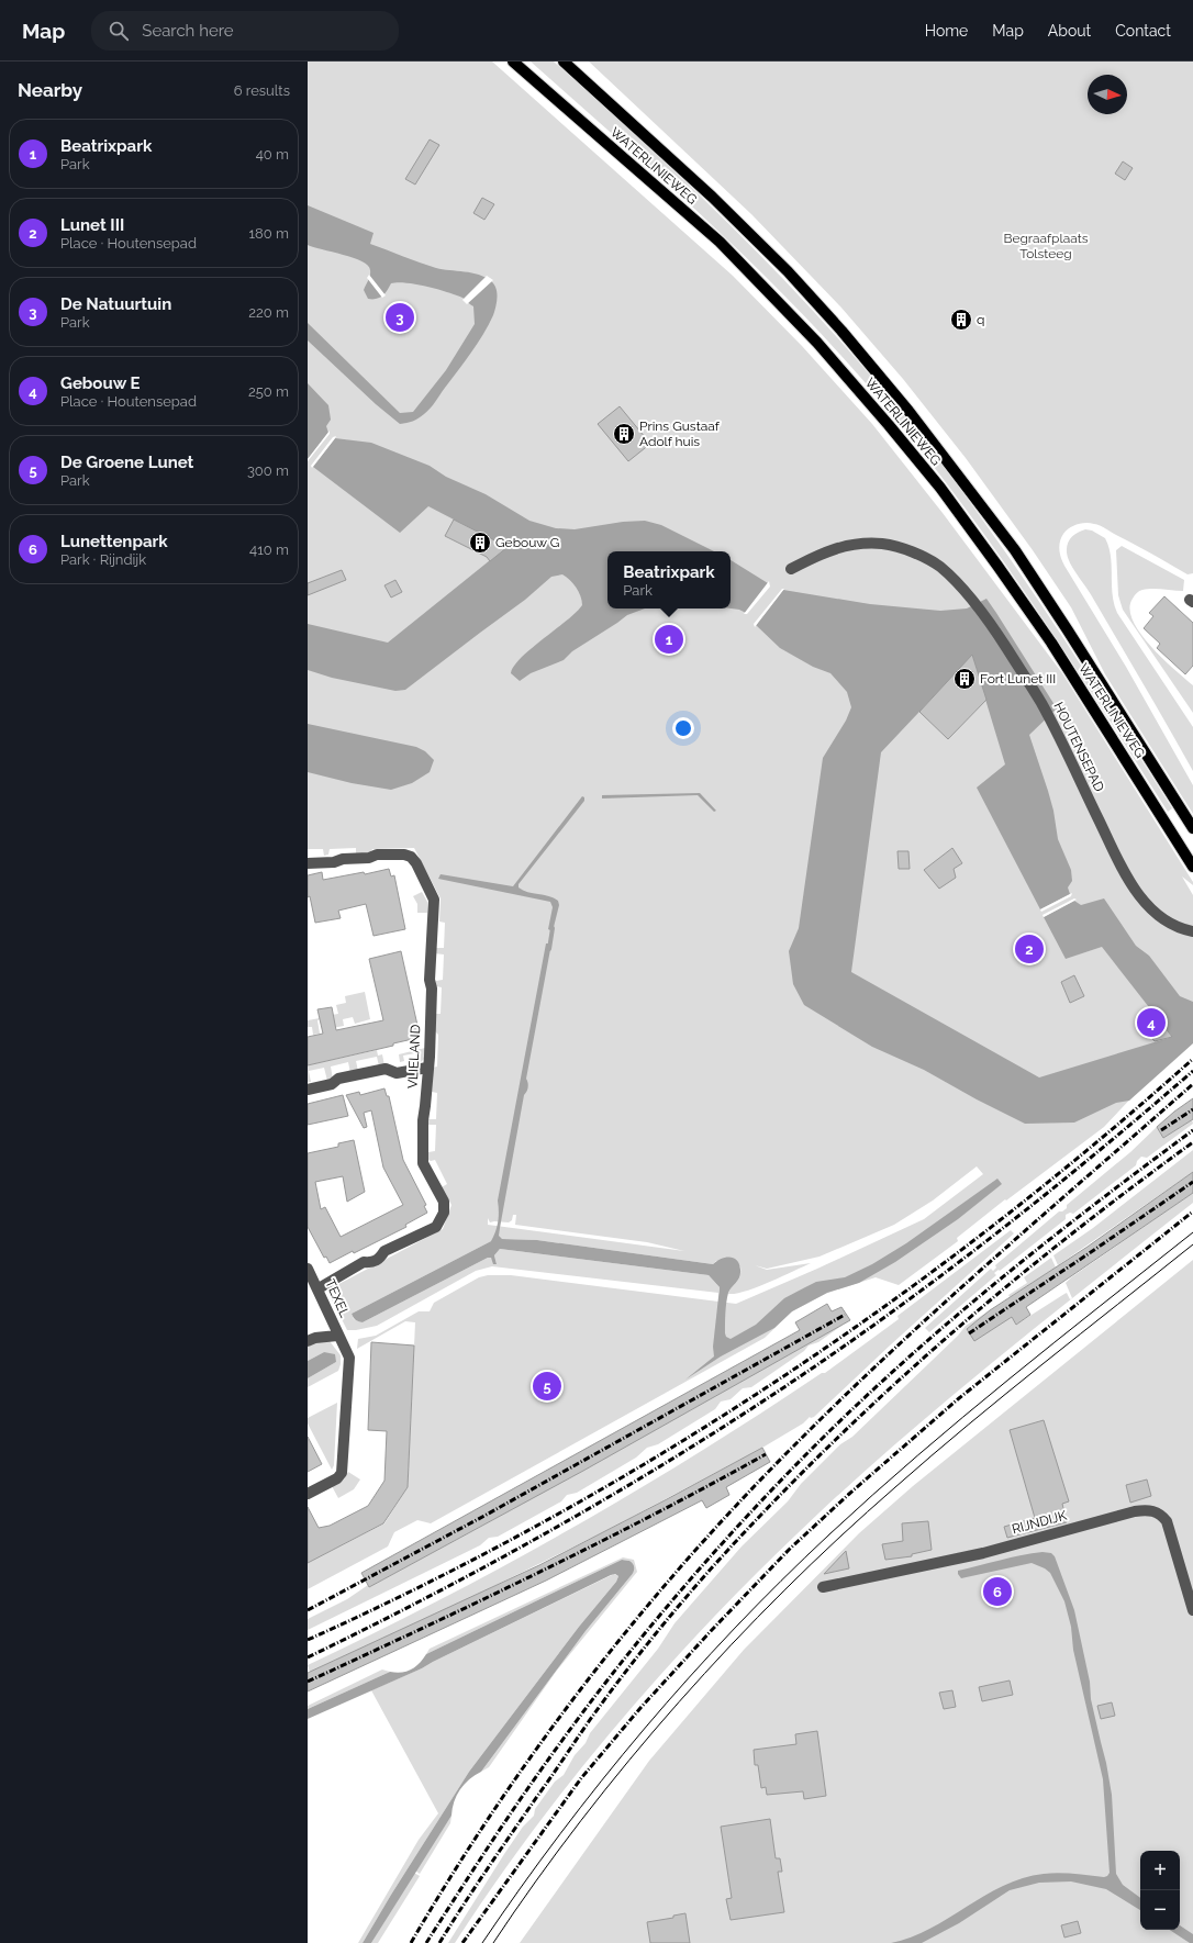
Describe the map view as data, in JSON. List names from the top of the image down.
{
  "streets": {
    "main road": ["WATERLINIEWEG"],
    "street": [
      "HOUTENSEPAD",
      "VLIELAND",
      "TEXEL",
      "RIJNDIJK"
    ]
  },
  "crossings": [
    ["VLIELAND", "TEXEL"]
  ],
  "parks": ["Begraafplaats Tolsteeg"],
  "places": {
    "building": [
      "q",
      "Prins Gustaaf Adolf huis",
      "Gebouw G",
      "Fort Lunet III"
    ]
  },
  "north": "right",
  "page": {
    "header": "Map",
    "search": "Search here",
    "nav": [
      "Home",
      "Map",
      "About",
      "Contact"
    ],
    "heading": ["Nearby", "6 results"],
    "list": [
      {
        "mark": "1",
        "name": "Beatrixpark",
        "note": "Park",
        "value": "40 m"
      },
      {
        "mark": "2",
        "name": "Lunet III",
        "note": "Place · Houtensepad",
        "value": "180 m"
      },
      {
        "mark": "3",
        "name": "De Natuurtuin",
        "note": "Park",
        "value": "220 m"
      },
      {
        "mark": "4",
        "name": "Gebouw E",
        "note": "Place · Houtensepad",
        "value": "250 m"
      },
      {
        "mark": "5",
        "name": "De Groene Lunet",
        "note": "Park",
        "value": "300 m"
      },
      {
        "mark": "6",
        "name": "Lunettenpark",
        "note": "Park · Rijndijk",
        "value": "410 m"
      }
    ],
    "pins": [
      "3",
      "1",
      "2",
      "4",
      "5",
      "6"
    ],
    "popup": ["Beatrixpark", "Park"],
    "map_buttons": ["+", "−"]
  }
}
